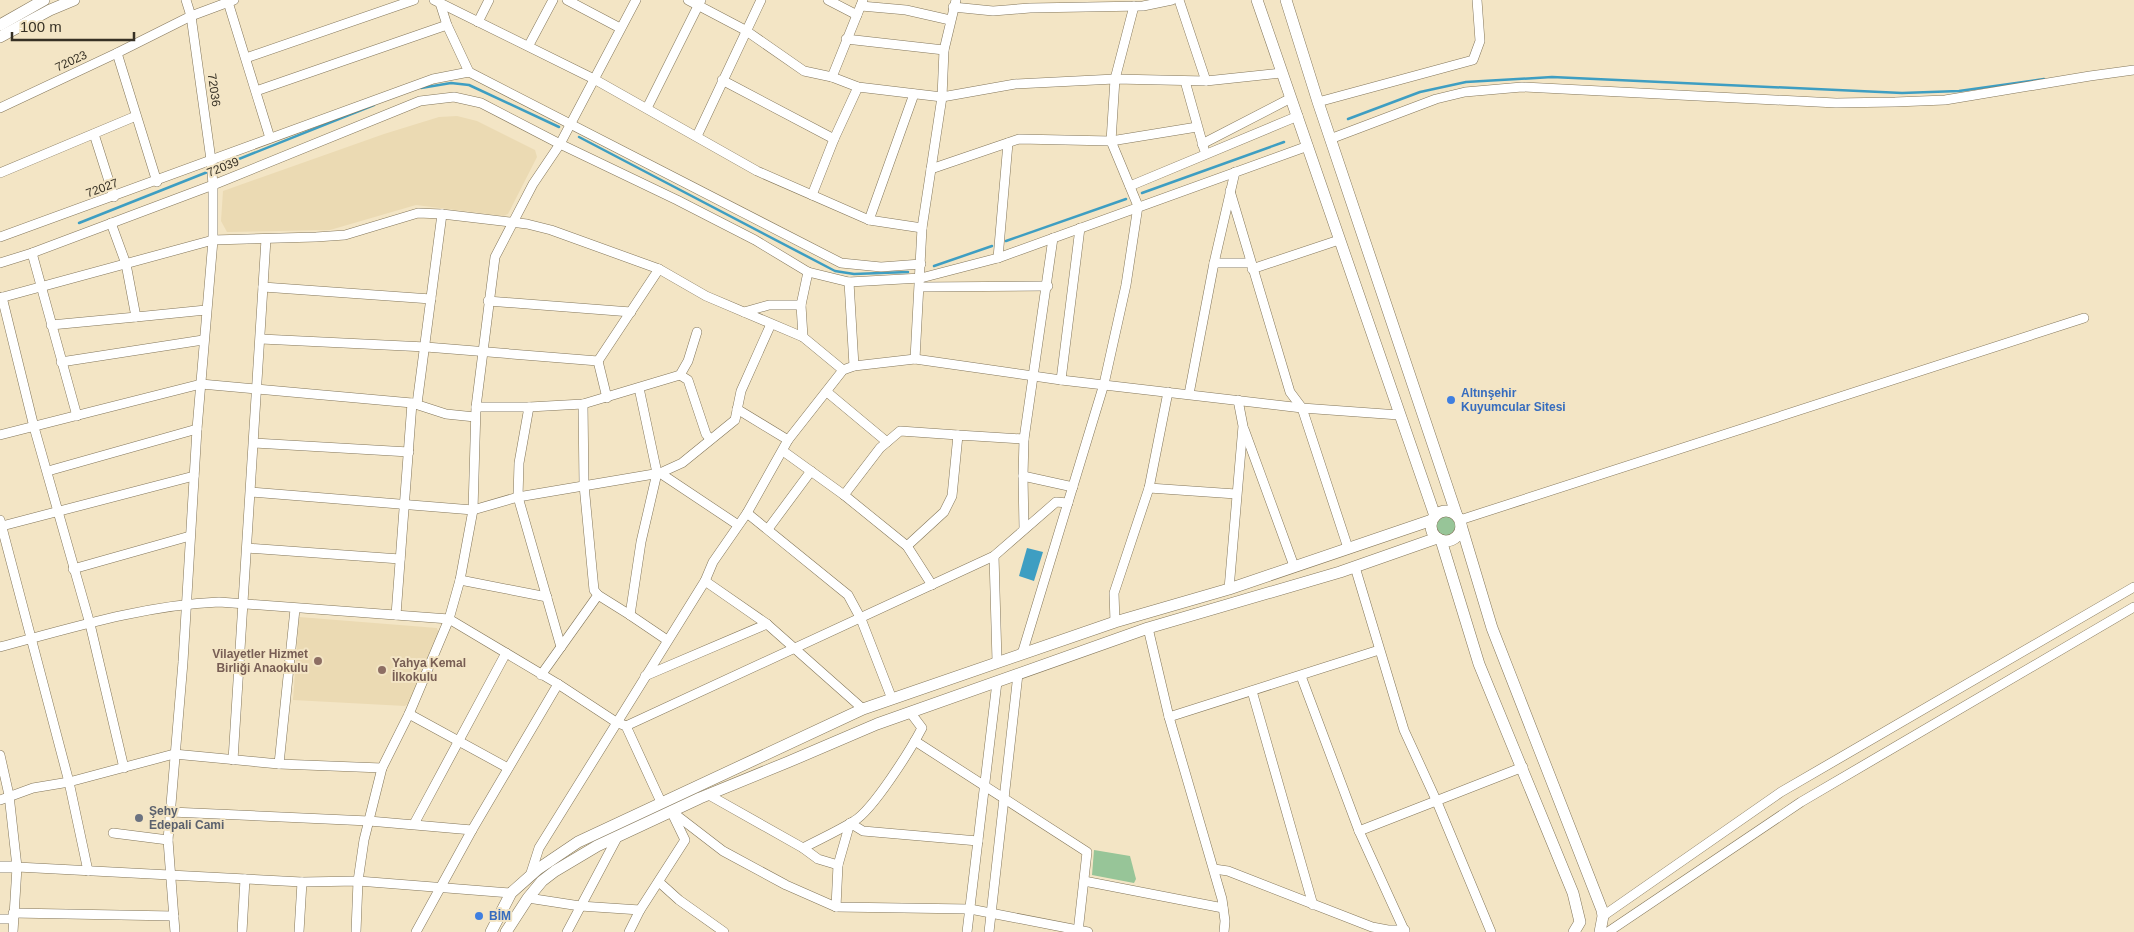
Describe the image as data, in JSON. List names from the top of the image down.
{
  "streets": {
    "street": [
      "72023",
      "72036",
      "72039",
      "72027"
    ]
  },
  "crossings": [
    ["72023", "72036"],
    ["72036", "72039"],
    ["72036", "72027"]
  ],
  "places": [
    "Altınşehir Kuyumcular Sitesi",
    "Vilayetler Hizmet Birliği Anaokulu",
    "Yahya Kemal İlkokulu",
    "Şehy Edepali Cami",
    "BİM"
  ],
  "scale_bar": "100 m"
}
